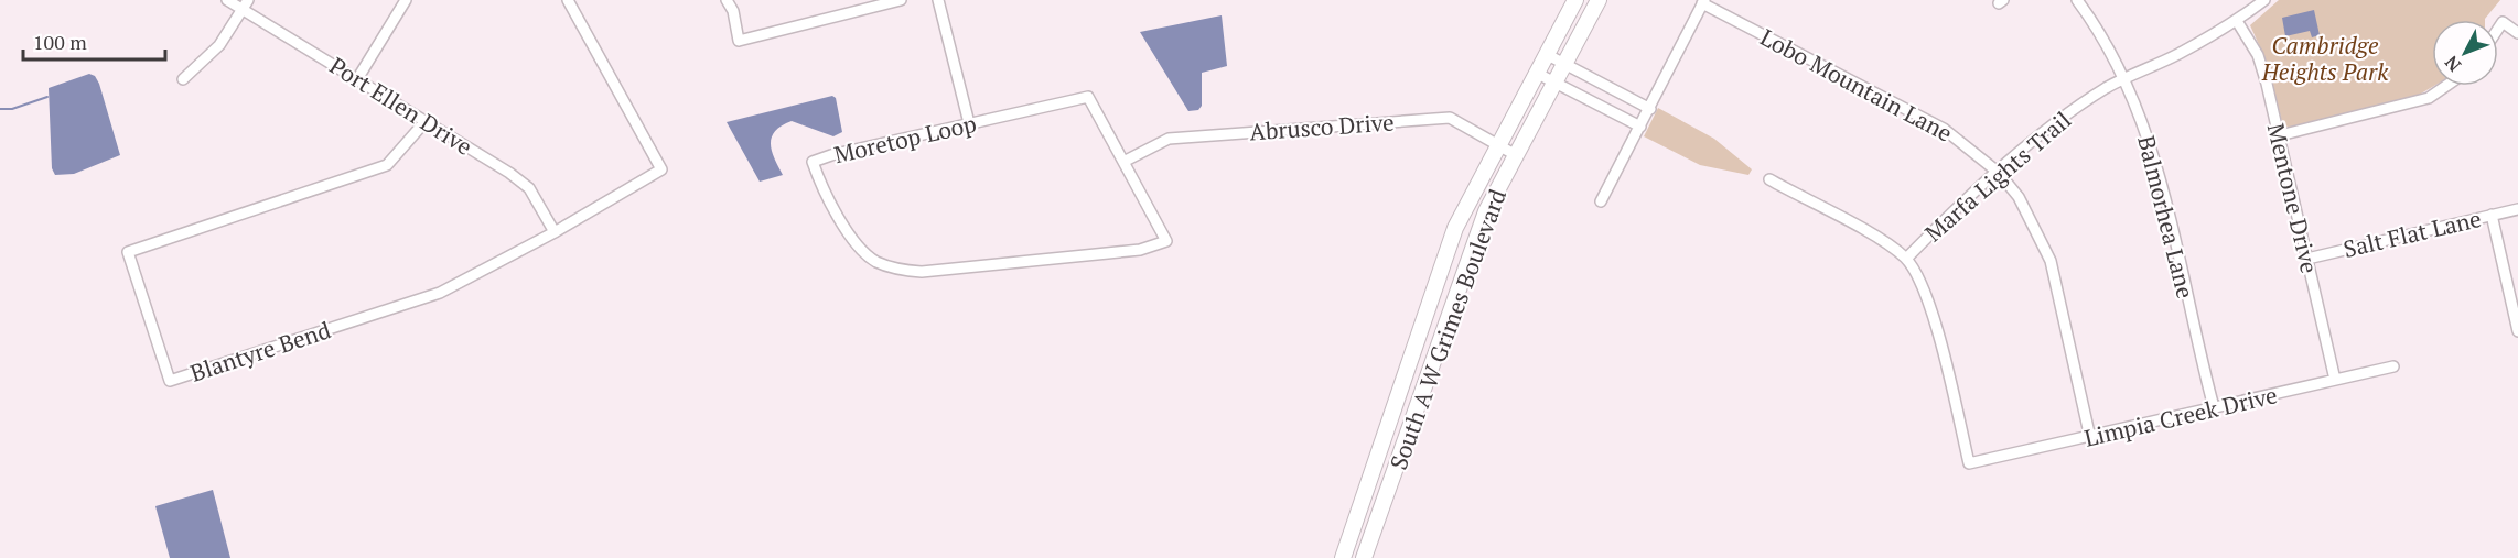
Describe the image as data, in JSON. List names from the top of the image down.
{
  "streets": {
    "main road": ["South A W Grimes Boulevard"],
    "street": [
      "Lobo Mountain Lane",
      "Port Ellen Drive",
      "Abrusco Drive",
      "Moretop Loop",
      "Marfa Lights Trail",
      "Mentone Drive",
      "Balmorhea Lane",
      "Salt Flat Lane",
      "Blantyre Bend",
      "Limpia Creek Drive"
    ]
  },
  "crossings": [
    ["Lobo Mountain Lane", "Marfa Lights Trail"],
    ["Lobo Mountain Lane", "Limpia Creek Drive"],
    ["Port Ellen Drive", "Blantyre Bend"],
    ["Abrusco Drive", "Moretop Loop"],
    ["Abrusco Drive", "South A W Grimes Boulevard"],
    ["Marfa Lights Trail", "Mentone Drive"],
    ["Marfa Lights Trail", "Balmorhea Lane"],
    ["Marfa Lights Trail", "Limpia Creek Drive"],
    ["Mentone Drive", "Salt Flat Lane"],
    ["Mentone Drive", "Limpia Creek Drive"],
    ["Balmorhea Lane", "Limpia Creek Drive"]
  ],
  "parks": ["Cambridge Heights Park"],
  "scale_bar": "100 m",
  "north": "bottom left"
}
